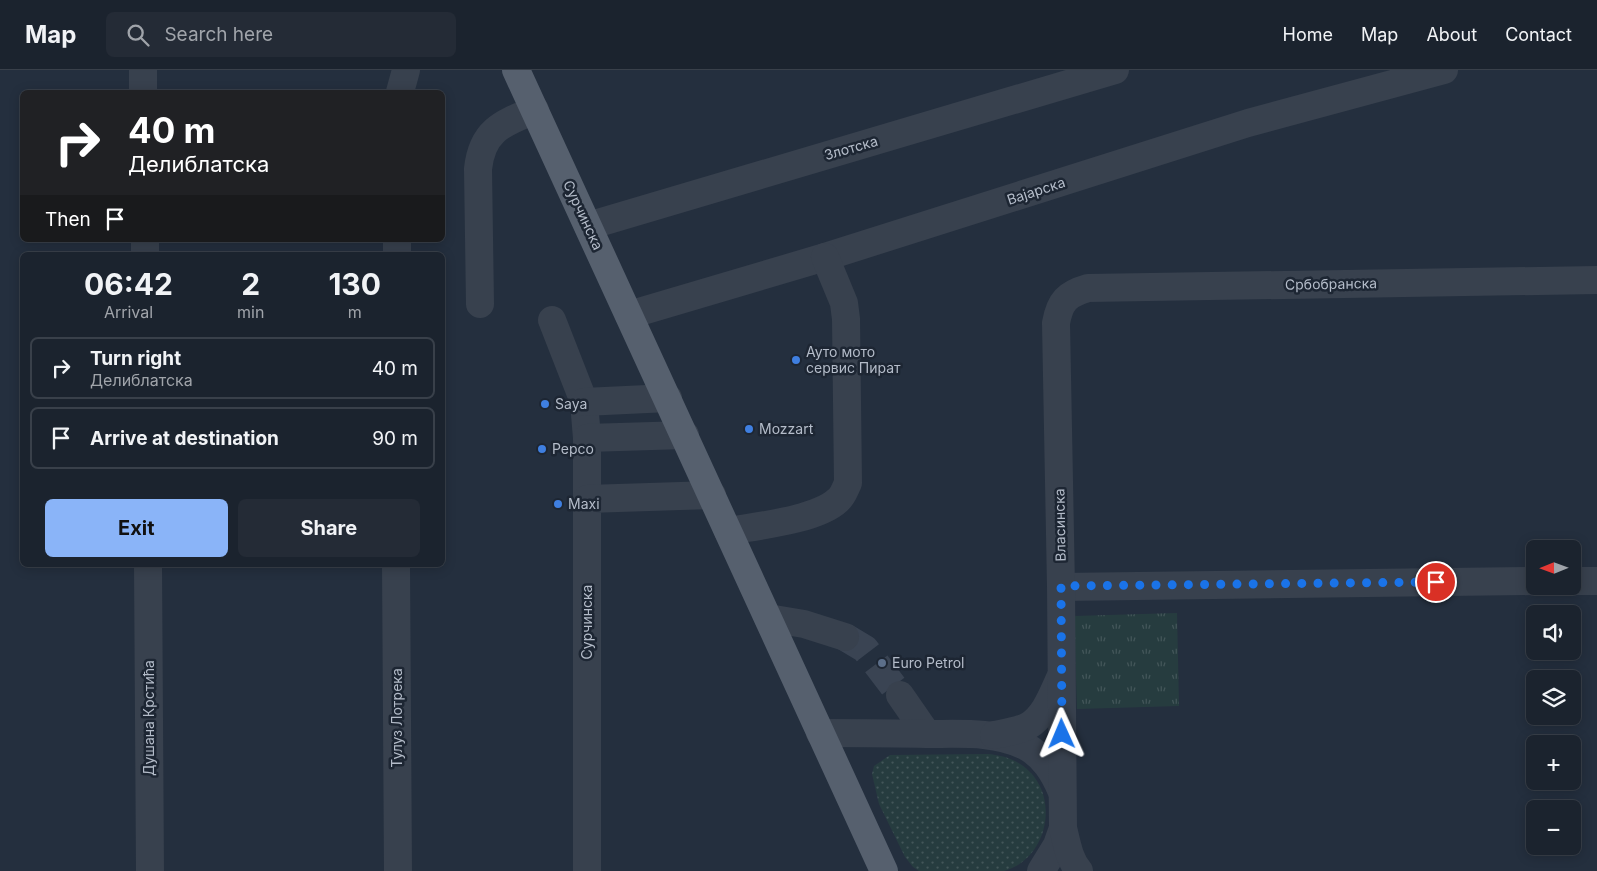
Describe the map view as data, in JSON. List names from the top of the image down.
{
  "streets": {
    "main road": ["Сурчинска"],
    "street": [
      "Злотска",
      "Вајарска",
      "Србобранска",
      "Власинска",
      "Душана Крстића",
      "Тулуз Лотрека"
    ]
  },
  "crossings": [
    ["Злотска", "Сурчинска"],
    ["Вајарска", "Сурчинска"],
    ["Србобранска", "Власинска"]
  ],
  "places": [
    "Ауто мото сервис Пират",
    "Saya",
    "Mozzart",
    "Pepco",
    "Maxi",
    "Euro Petrol"
  ],
  "north": "left",
  "page": {
    "header": "Map",
    "search": "Search here",
    "nav": [
      "Home",
      "Map",
      "About",
      "Contact"
    ],
    "turn": ["40 m", "Делиблатска"],
    "then": "Then",
    "eta": [
      "06:42",
      "Arrival",
      "2",
      "min",
      "130",
      "m"
    ],
    "list": [
      {
        "name": "Turn right",
        "note": "Делиблатска",
        "value": "40 m"
      },
      {
        "name": "Arrive at destination",
        "value": "90 m"
      }
    ],
    "buttons": ["Exit", "Share"],
    "map_buttons": ["+", "−"]
  }
}
